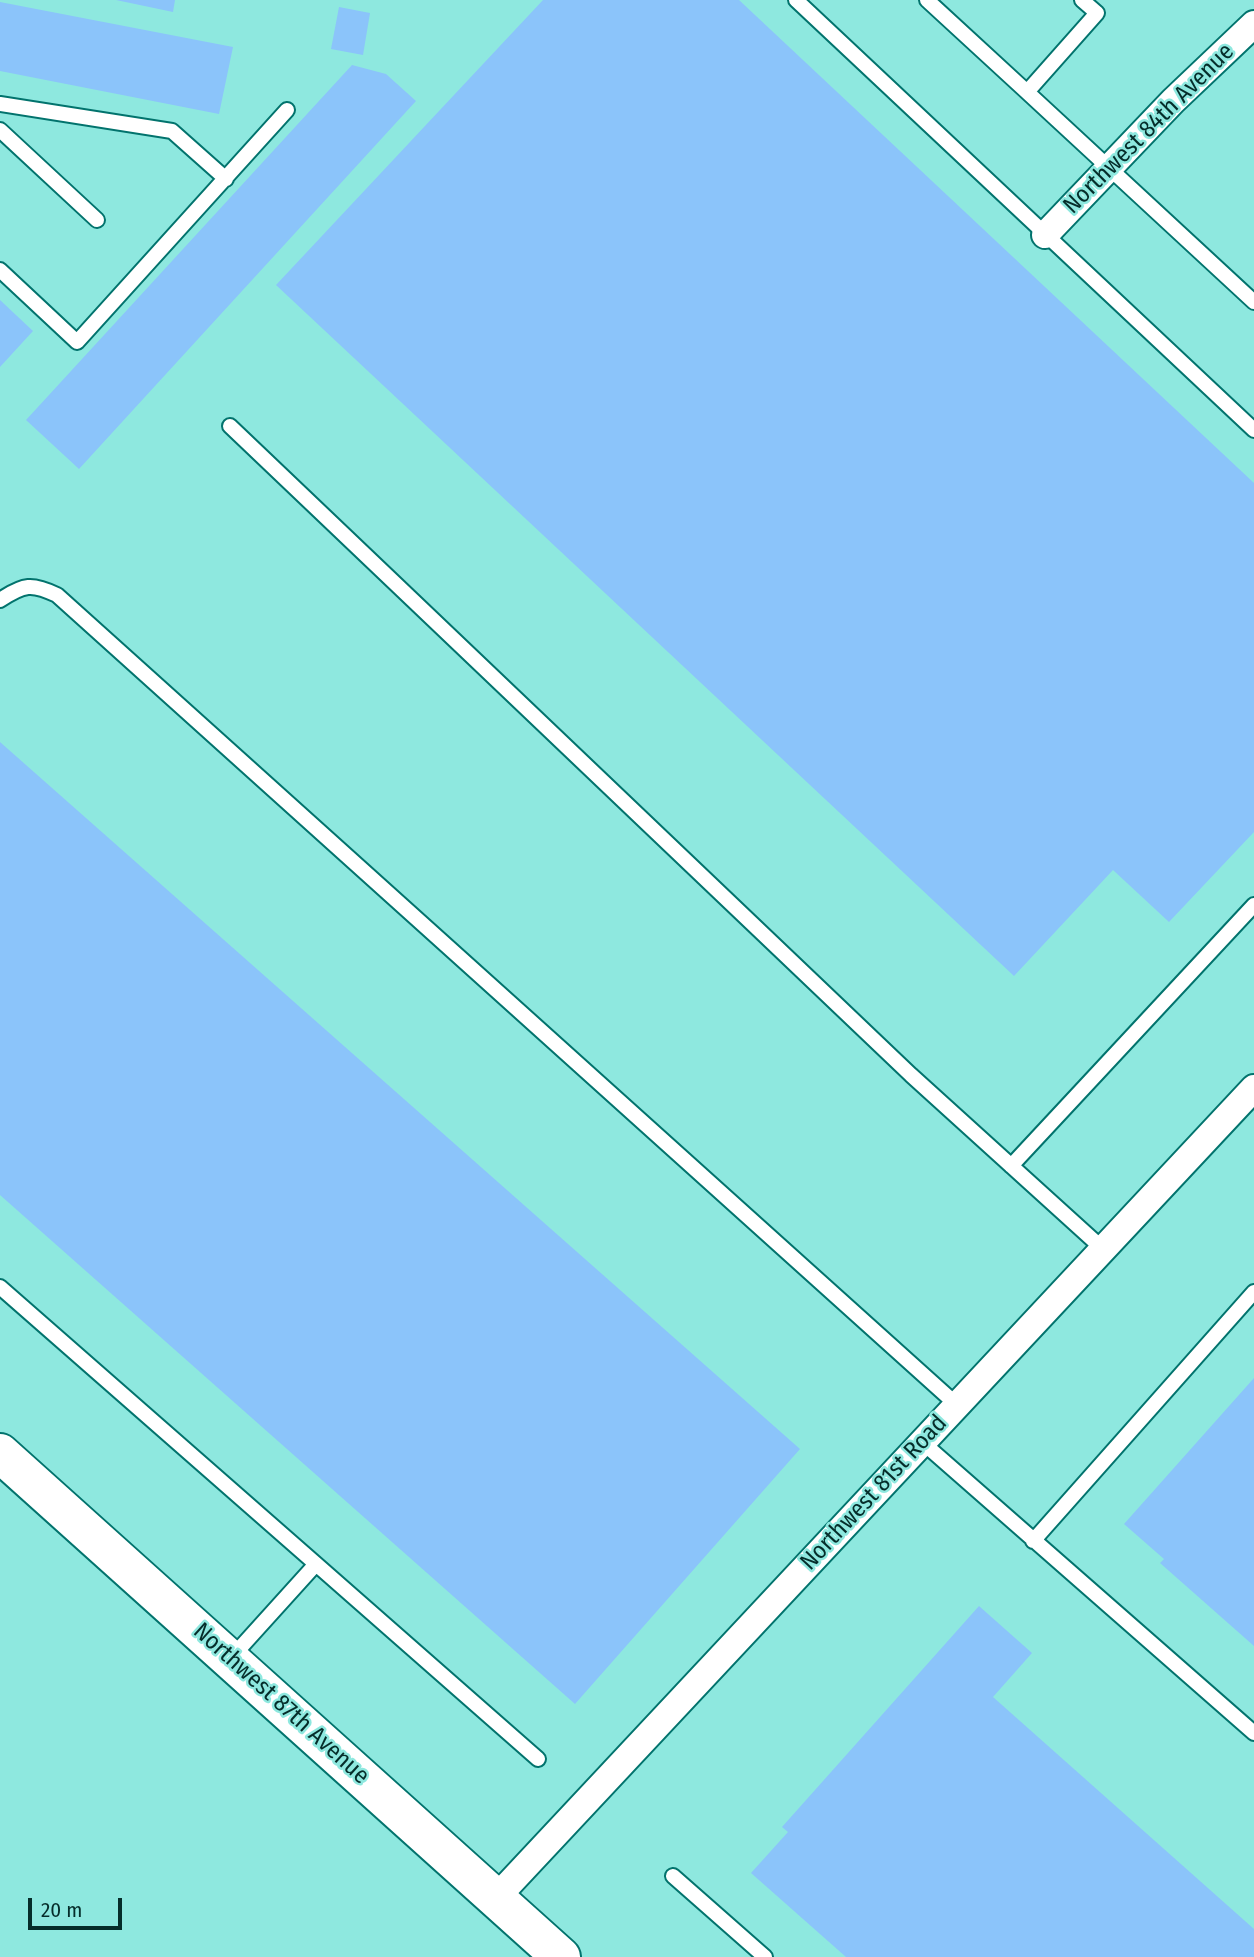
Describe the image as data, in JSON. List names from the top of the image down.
{
  "streets": {
    "main road": ["Northwest 87th Avenue"],
    "street": ["Northwest 84th Avenue", "Northwest 81st Road"]
  },
  "crossings": [
    ["Northwest 81st Road", "Northwest 87th Avenue"]
  ],
  "scale_bar": "20 m"
}
